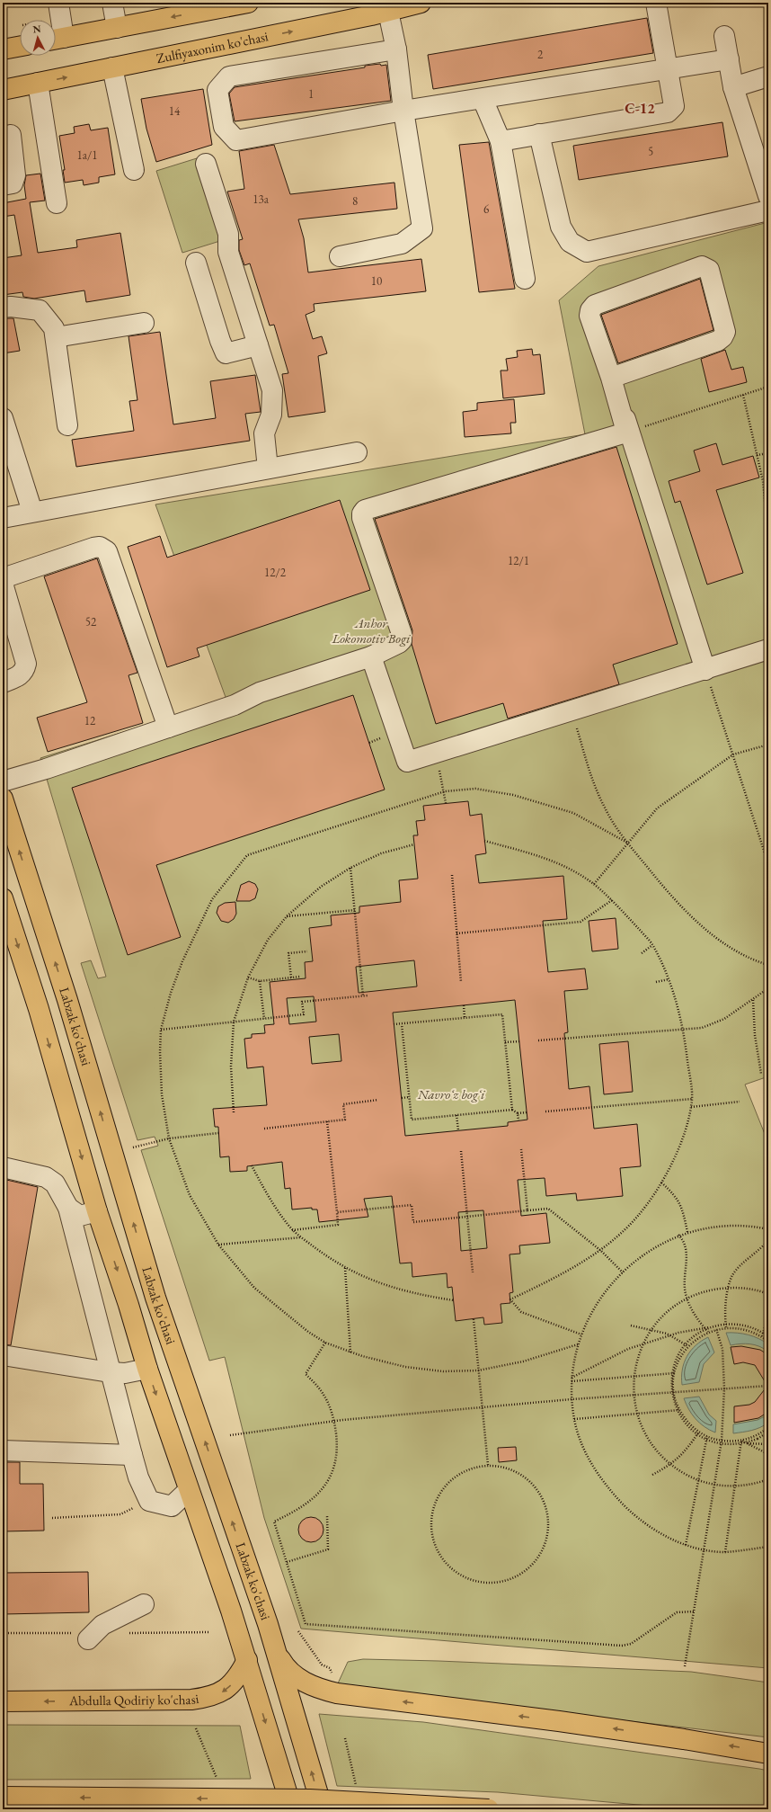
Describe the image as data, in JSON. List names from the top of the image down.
{
  "streets": {
    "main road": ["Zulfiyaxonim ko'chasi", "Labzak ko'chasi", "Abdulla Qodiriy ko'chasi"]
  },
  "districts": ["C-12"],
  "parks": ["Anhor Lokomotiv Bogi", "Navroʻz bogʻi"],
  "house_numbers": [
    "2",
    "1",
    "14",
    "5",
    "1а/1",
    "13a",
    "8",
    "6",
    "10",
    "12/1",
    "12/2",
    "52",
    "12"
  ],
  "north": "top"
}
